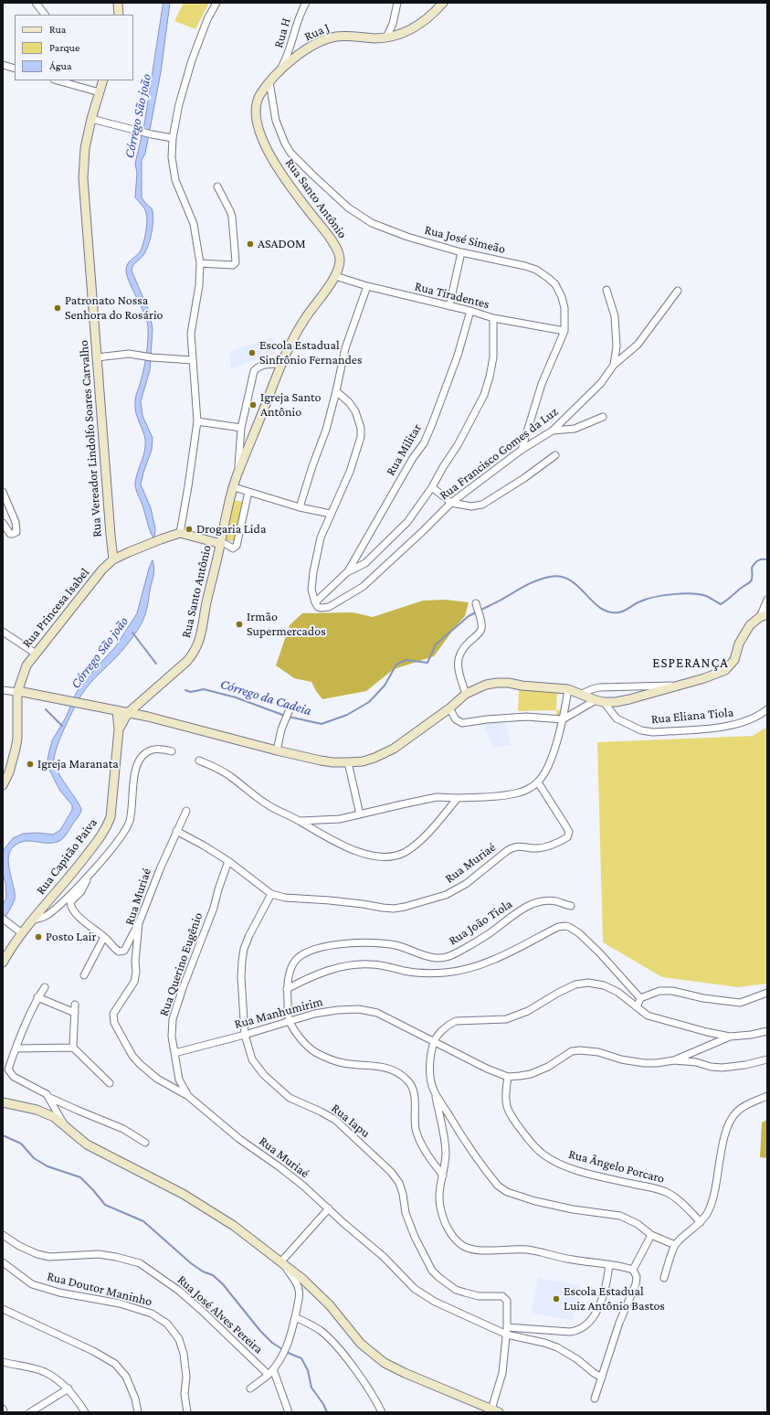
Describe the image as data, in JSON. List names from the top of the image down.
{
  "streets": {
    "street": [
      "Rua J",
      "Rua H",
      "Rua Santo Antônio",
      "Rua José Simeão",
      "Rua Tiradentes",
      "Rua Vereador Lindolfo Soares Carvalho",
      "Rua Militar",
      "Rua Francisco Gomes da Luz",
      "Rua Princesa Isabel",
      "Rua Eliana Tiola",
      "Rua Capitão Paiva",
      "Rua Muriaé",
      "Rua João Tiola",
      "Rua Querino Eugênio",
      "Rua Manhumirim",
      "Rua Iapu",
      "Rua Ângelo Porcaro",
      "Rua Doutor Maninho",
      "Rua José Alves Pereira"
    ]
  },
  "crossings": [
    ["Rua J", "Rua H"],
    ["Rua J", "Rua Santo Antônio"],
    ["Rua J", "Rua José Simeão"],
    ["Rua Santo Antônio", "Rua José Simeão"],
    ["Rua Santo Antônio", "Rua Tiradentes"],
    ["Rua Santo Antônio", "Rua Capitão Paiva"],
    ["Rua José Simeão", "Rua Tiradentes"],
    ["Rua José Simeão", "Rua Francisco Gomes da Luz"],
    ["Rua Tiradentes", "Rua Militar"],
    ["Rua Vereador Lindolfo Soares Carvalho", "Rua Princesa Isabel"],
    ["Rua Muriaé", "Rua Querino Eugênio"],
    ["Rua Muriaé", "Rua Iapu"],
    ["Rua João Tiola", "Rua Manhumirim"],
    ["Rua Querino Eugênio", "Rua Manhumirim"],
    ["Rua Manhumirim", "Rua Iapu"],
    ["Rua Manhumirim", "Rua Ângelo Porcaro"]
  ],
  "districts": ["ESPERANÇA"],
  "water": ["Córrego São joão", "Córrego da Cadeia"],
  "places": [
    "ASADOM",
    "Patronato Nossa Senhora do Rosário",
    "Escola Estadual Sinfrônio Fernandes",
    "Igreja Santo Antônio",
    "Drogaria Lida",
    "Irmão Supermercados",
    "Igreja Maranata",
    "Posto Lair",
    "Escola Estadual Luiz Antônio Bastos"
  ],
  "legend": ["Rua", "Parque", "Água"]
}
